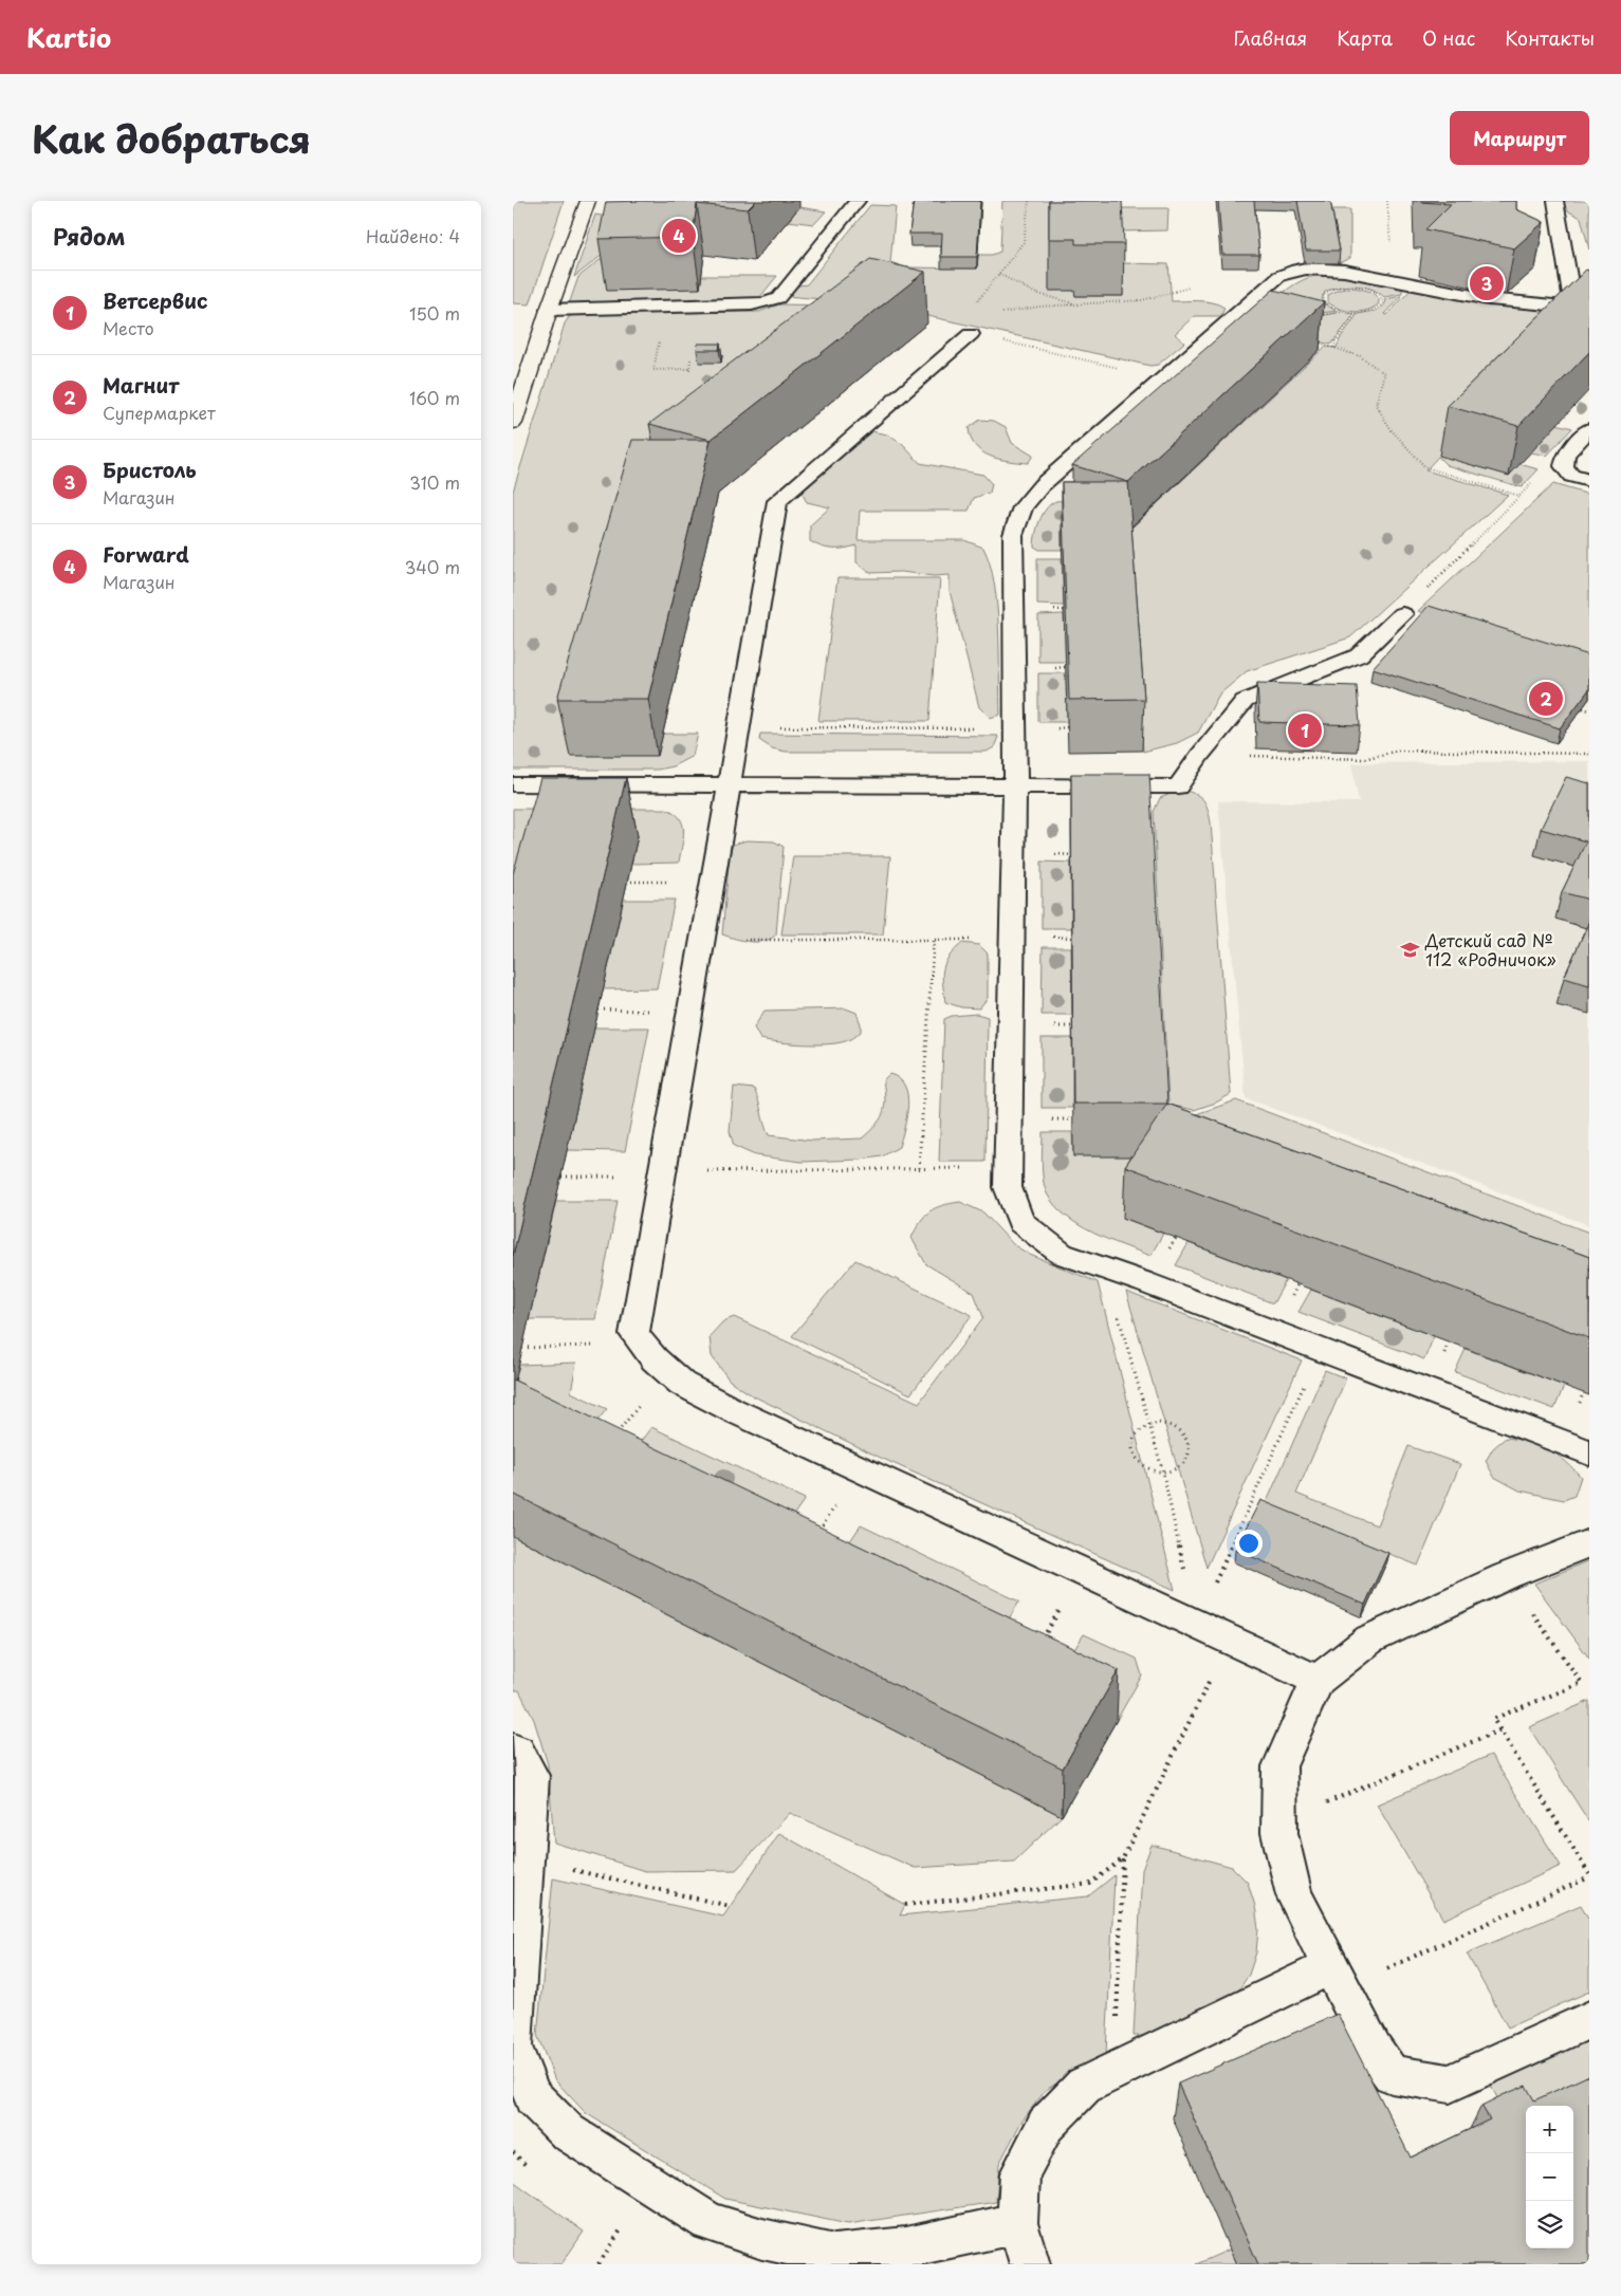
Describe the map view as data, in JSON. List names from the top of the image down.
{
  "places": {
    "school or university": ["Детский сад № 112 «Родничок»"]
  },
  "page": {
    "header": "Kartio",
    "nav": [
      "Главная",
      "Карта",
      "О нас",
      "Контакты"
    ],
    "title": "Как добраться",
    "buttons": "Маршрут",
    "heading": ["Рядом", "Найдено: 4"],
    "pins": [
      "4",
      "3",
      "2",
      "1"
    ],
    "list": [
      {
        "mark": "1",
        "name": "Ветсервис",
        "note": "Место",
        "value": "150 m"
      },
      {
        "mark": "2",
        "name": "Магнит",
        "note": "Супермаркет",
        "value": "160 m"
      },
      {
        "mark": "3",
        "name": "Бристоль",
        "note": "Магазин",
        "value": "310 m"
      },
      {
        "mark": "4",
        "name": "Forward",
        "note": "Магазин",
        "value": "340 m"
      }
    ],
    "map_buttons": ["+", "−"]
  }
}
